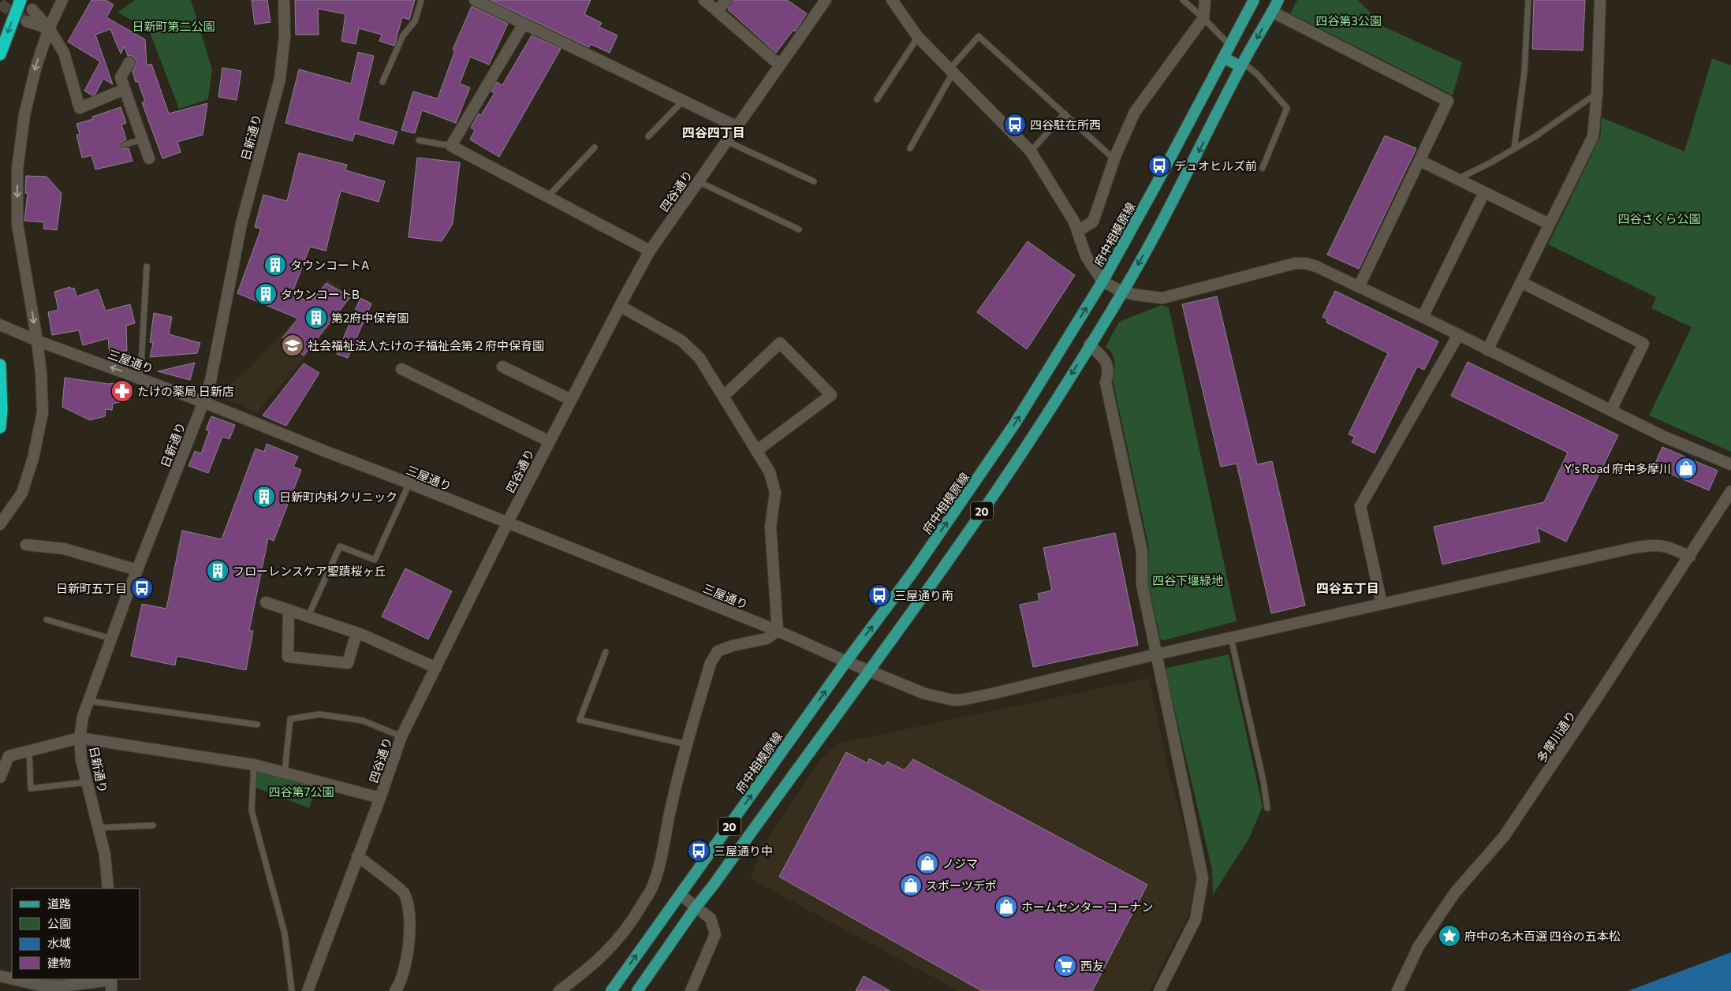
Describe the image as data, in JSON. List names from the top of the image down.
{
  "streets": {
    "main road": ["府中相模原線", "20"],
    "street": [
      "日新通り",
      "四谷通り",
      "三屋通り",
      "多摩川通り"
    ]
  },
  "crossings": [
    ["日新通り", "三屋通り"],
    ["四谷通り", "三屋通り"],
    ["府中相模原線", "三屋通り"],
    ["三屋通り", "20"],
    ["三屋通り", "多摩川通り"]
  ],
  "districts": ["四谷四丁目", "四谷五丁目"],
  "parks": [
    "四谷第3公園",
    "日新町第二公園",
    "四谷さくら公園",
    "四谷下堰緑地",
    "四谷第7公園"
  ],
  "places": {
    "bus stop": [
      "四谷駐在所西",
      "デュオヒルズ前",
      "日新町五丁目",
      "三屋通り南",
      "三屋通り中"
    ],
    "building": [
      "タウンコートA",
      "タウンコートB",
      "第2府中保育園",
      "日新町内科クリニック",
      "フローレンスケア聖蹟桜ヶ丘"
    ],
    "school or university": ["社会福祉法人たけの子福祉会第２府中保育園"],
    "pharmacy": ["たけの薬局 日新店"],
    "shop": [
      "Y's Road 府中多摩川",
      "ノジマ",
      "スポーツデポ",
      "ホームセンター コーナン"
    ],
    "place": ["府中の名木百選 四谷の五本松"],
    "supermarket": ["西友"]
  },
  "legend": [
    "道路",
    "公園",
    "水域",
    "建物"
  ]
}
